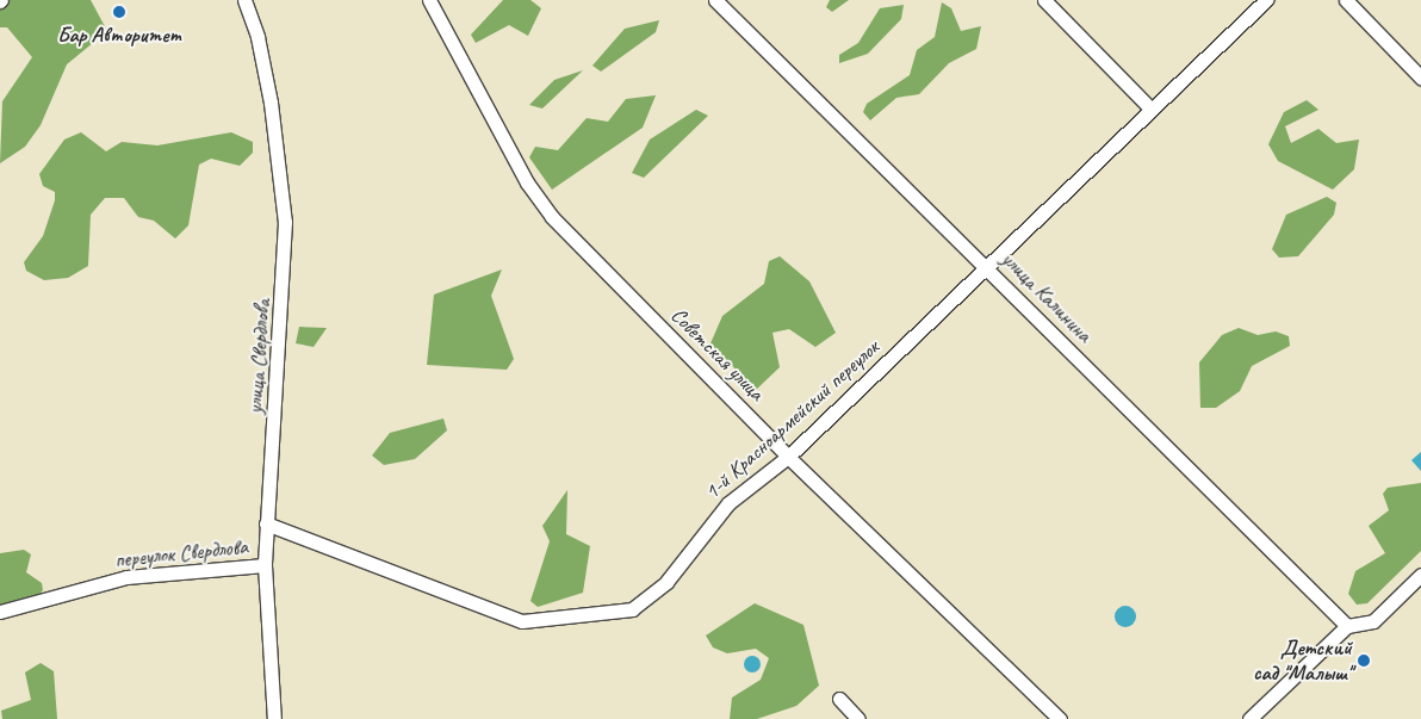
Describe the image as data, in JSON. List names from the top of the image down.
{
  "streets": {
    "street": [
      "улица Калинина",
      "Советская улица",
      "улица Свердлова",
      "1-й Красноармейский переулок",
      "переулок Свердлова"
    ]
  },
  "crossings": [
    ["улица Калинина", "1-й Красноармейский переулок"],
    ["Советская улица", "1-й Красноармейский переулок"],
    ["улица Свердлова", "1-й Красноармейский переулок"],
    ["улица Свердлова", "переулок Свердлова"]
  ],
  "places": ["Бар Авторитет", "Детский сад \"Малыш\""]
}
